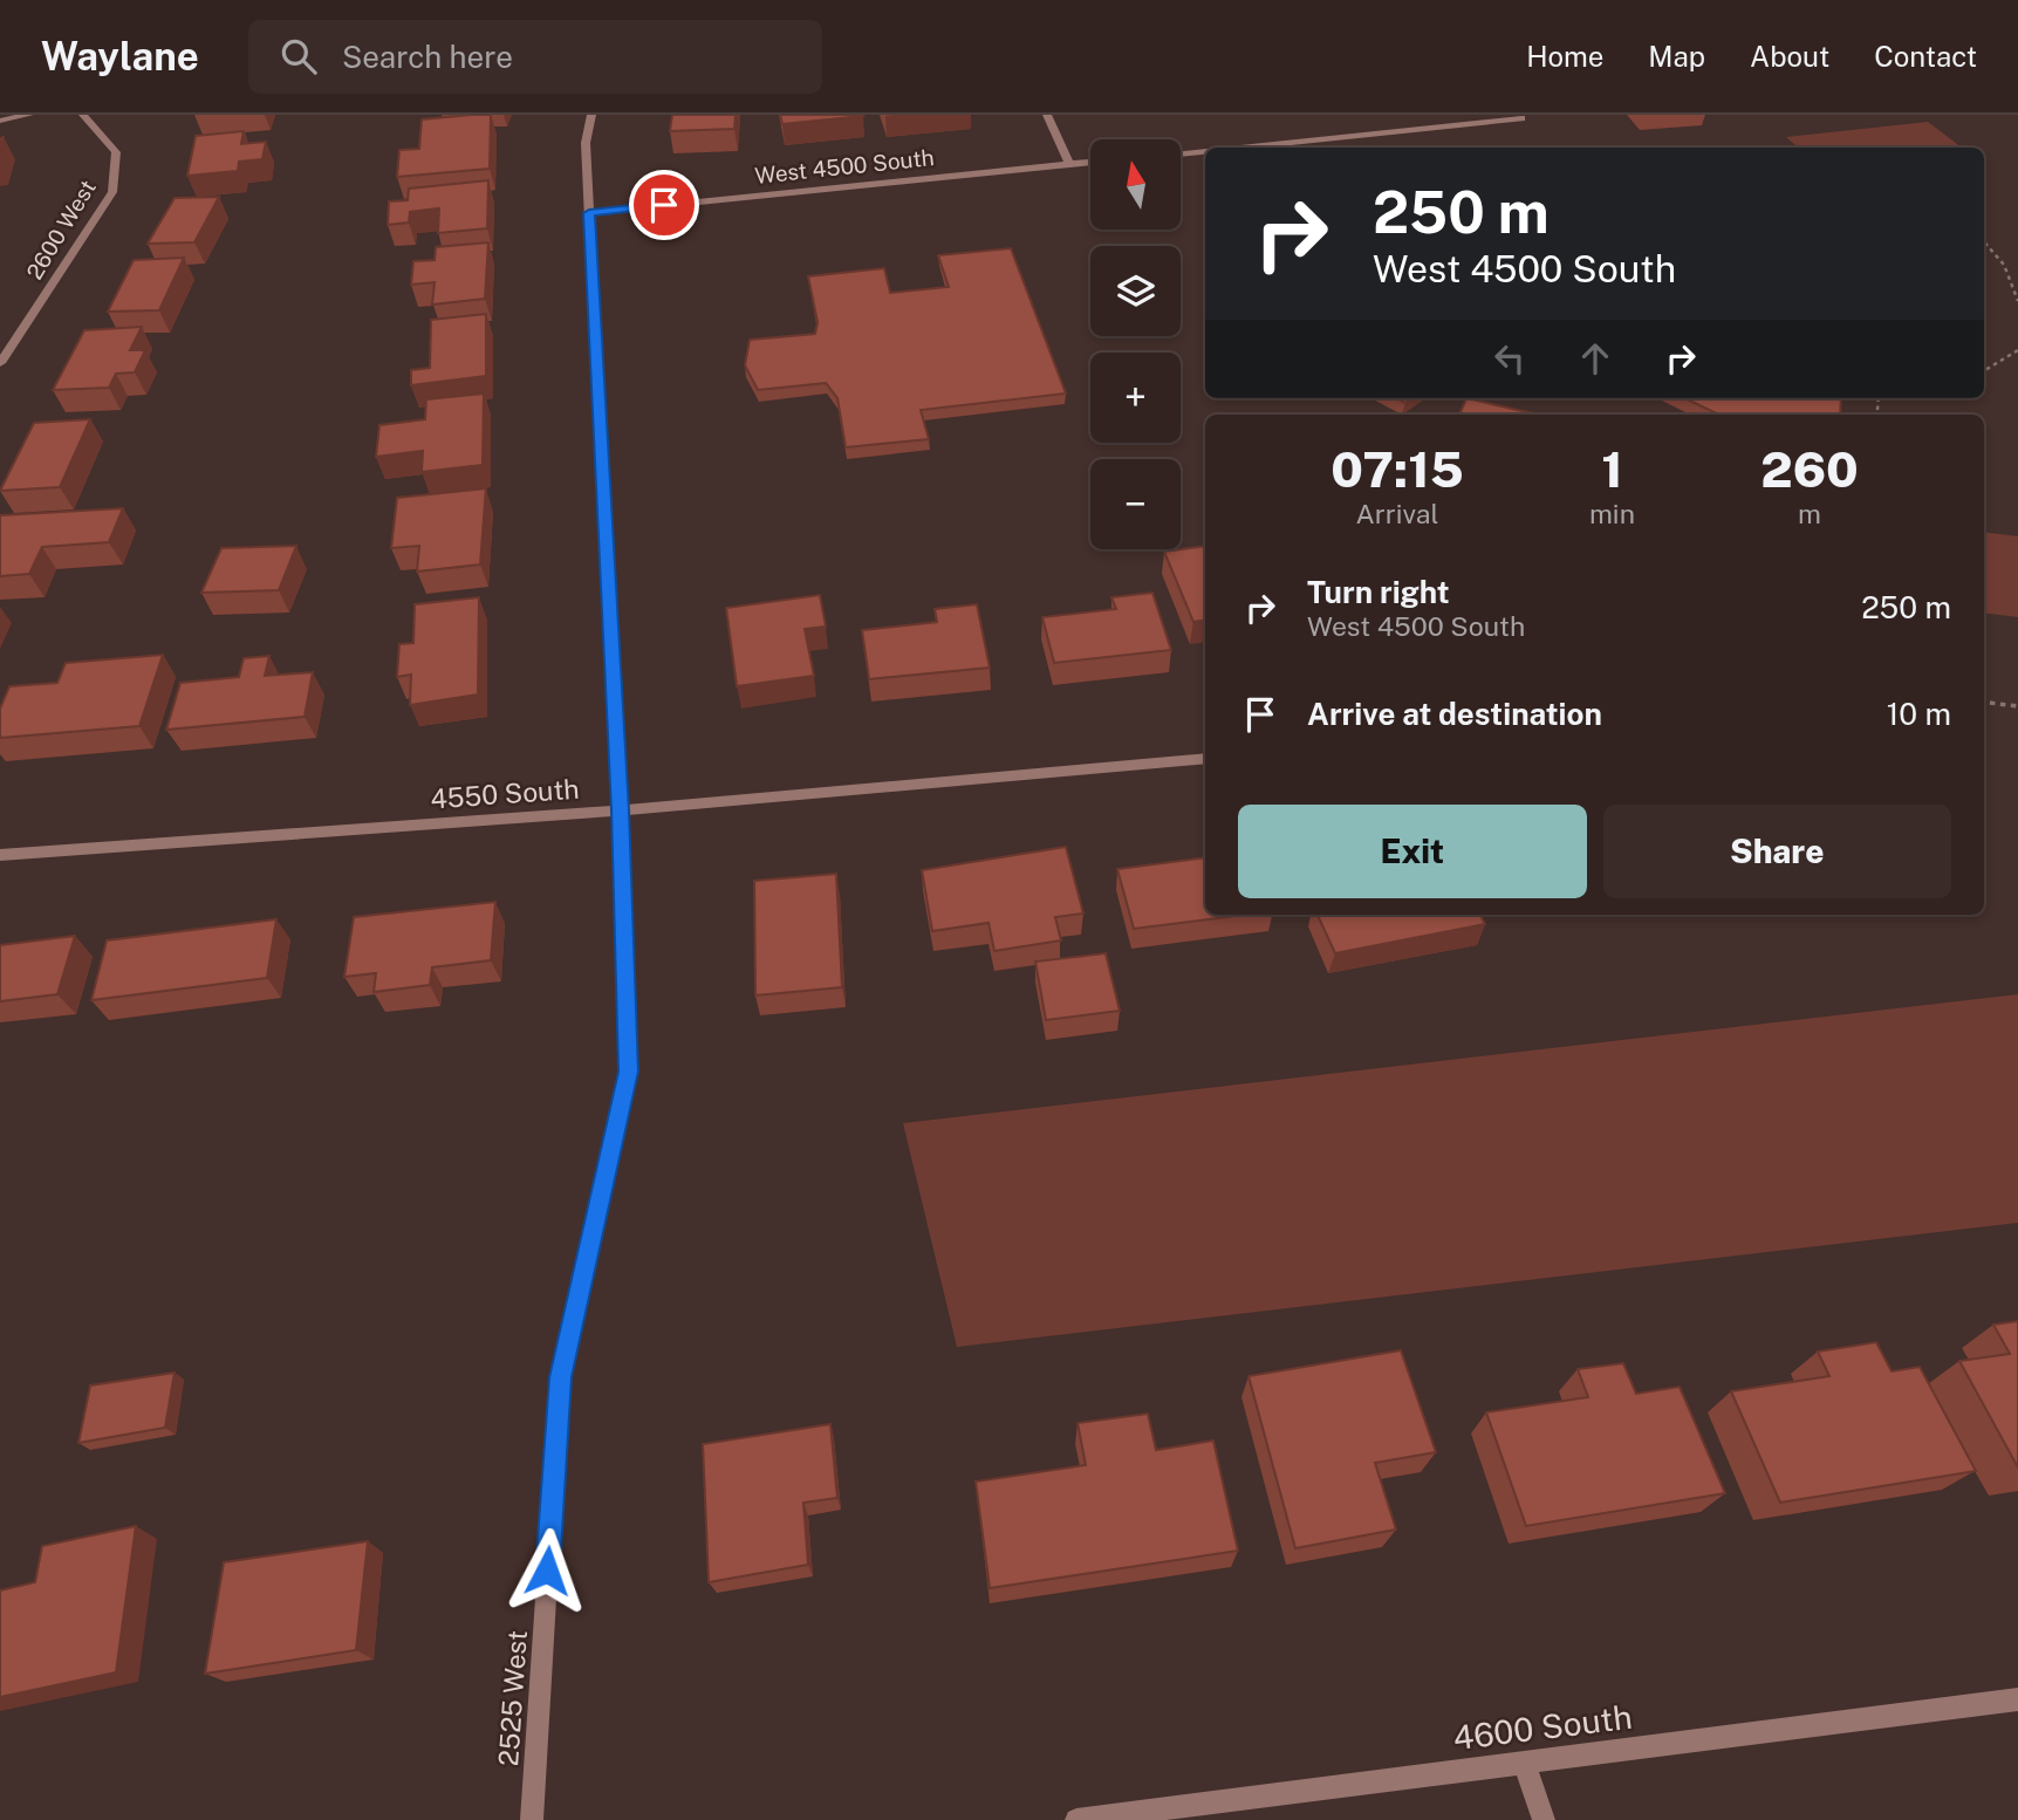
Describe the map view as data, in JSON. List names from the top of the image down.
{
  "streets": {
    "street": [
      "West 4500 South",
      "2600 West",
      "4550 South",
      "2525 West",
      "4600 South"
    ]
  },
  "crossings": [
    ["West 4500 South", "2525 West"],
    ["4550 South", "2525 West"]
  ],
  "north": "top",
  "page": {
    "header": "Waylane",
    "search": "Search here",
    "nav": [
      "Home",
      "Map",
      "About",
      "Contact"
    ],
    "map_buttons": ["+", "−"],
    "turn": ["250 m", "West 4500 South"],
    "eta": [
      "07:15",
      "Arrival",
      "1",
      "min",
      "260",
      "m"
    ],
    "list": [
      {
        "name": "Turn right",
        "note": "West 4500 South",
        "value": "250 m"
      },
      {
        "name": "Arrive at destination",
        "value": "10 m"
      }
    ],
    "buttons": ["Exit", "Share"]
  }
}
